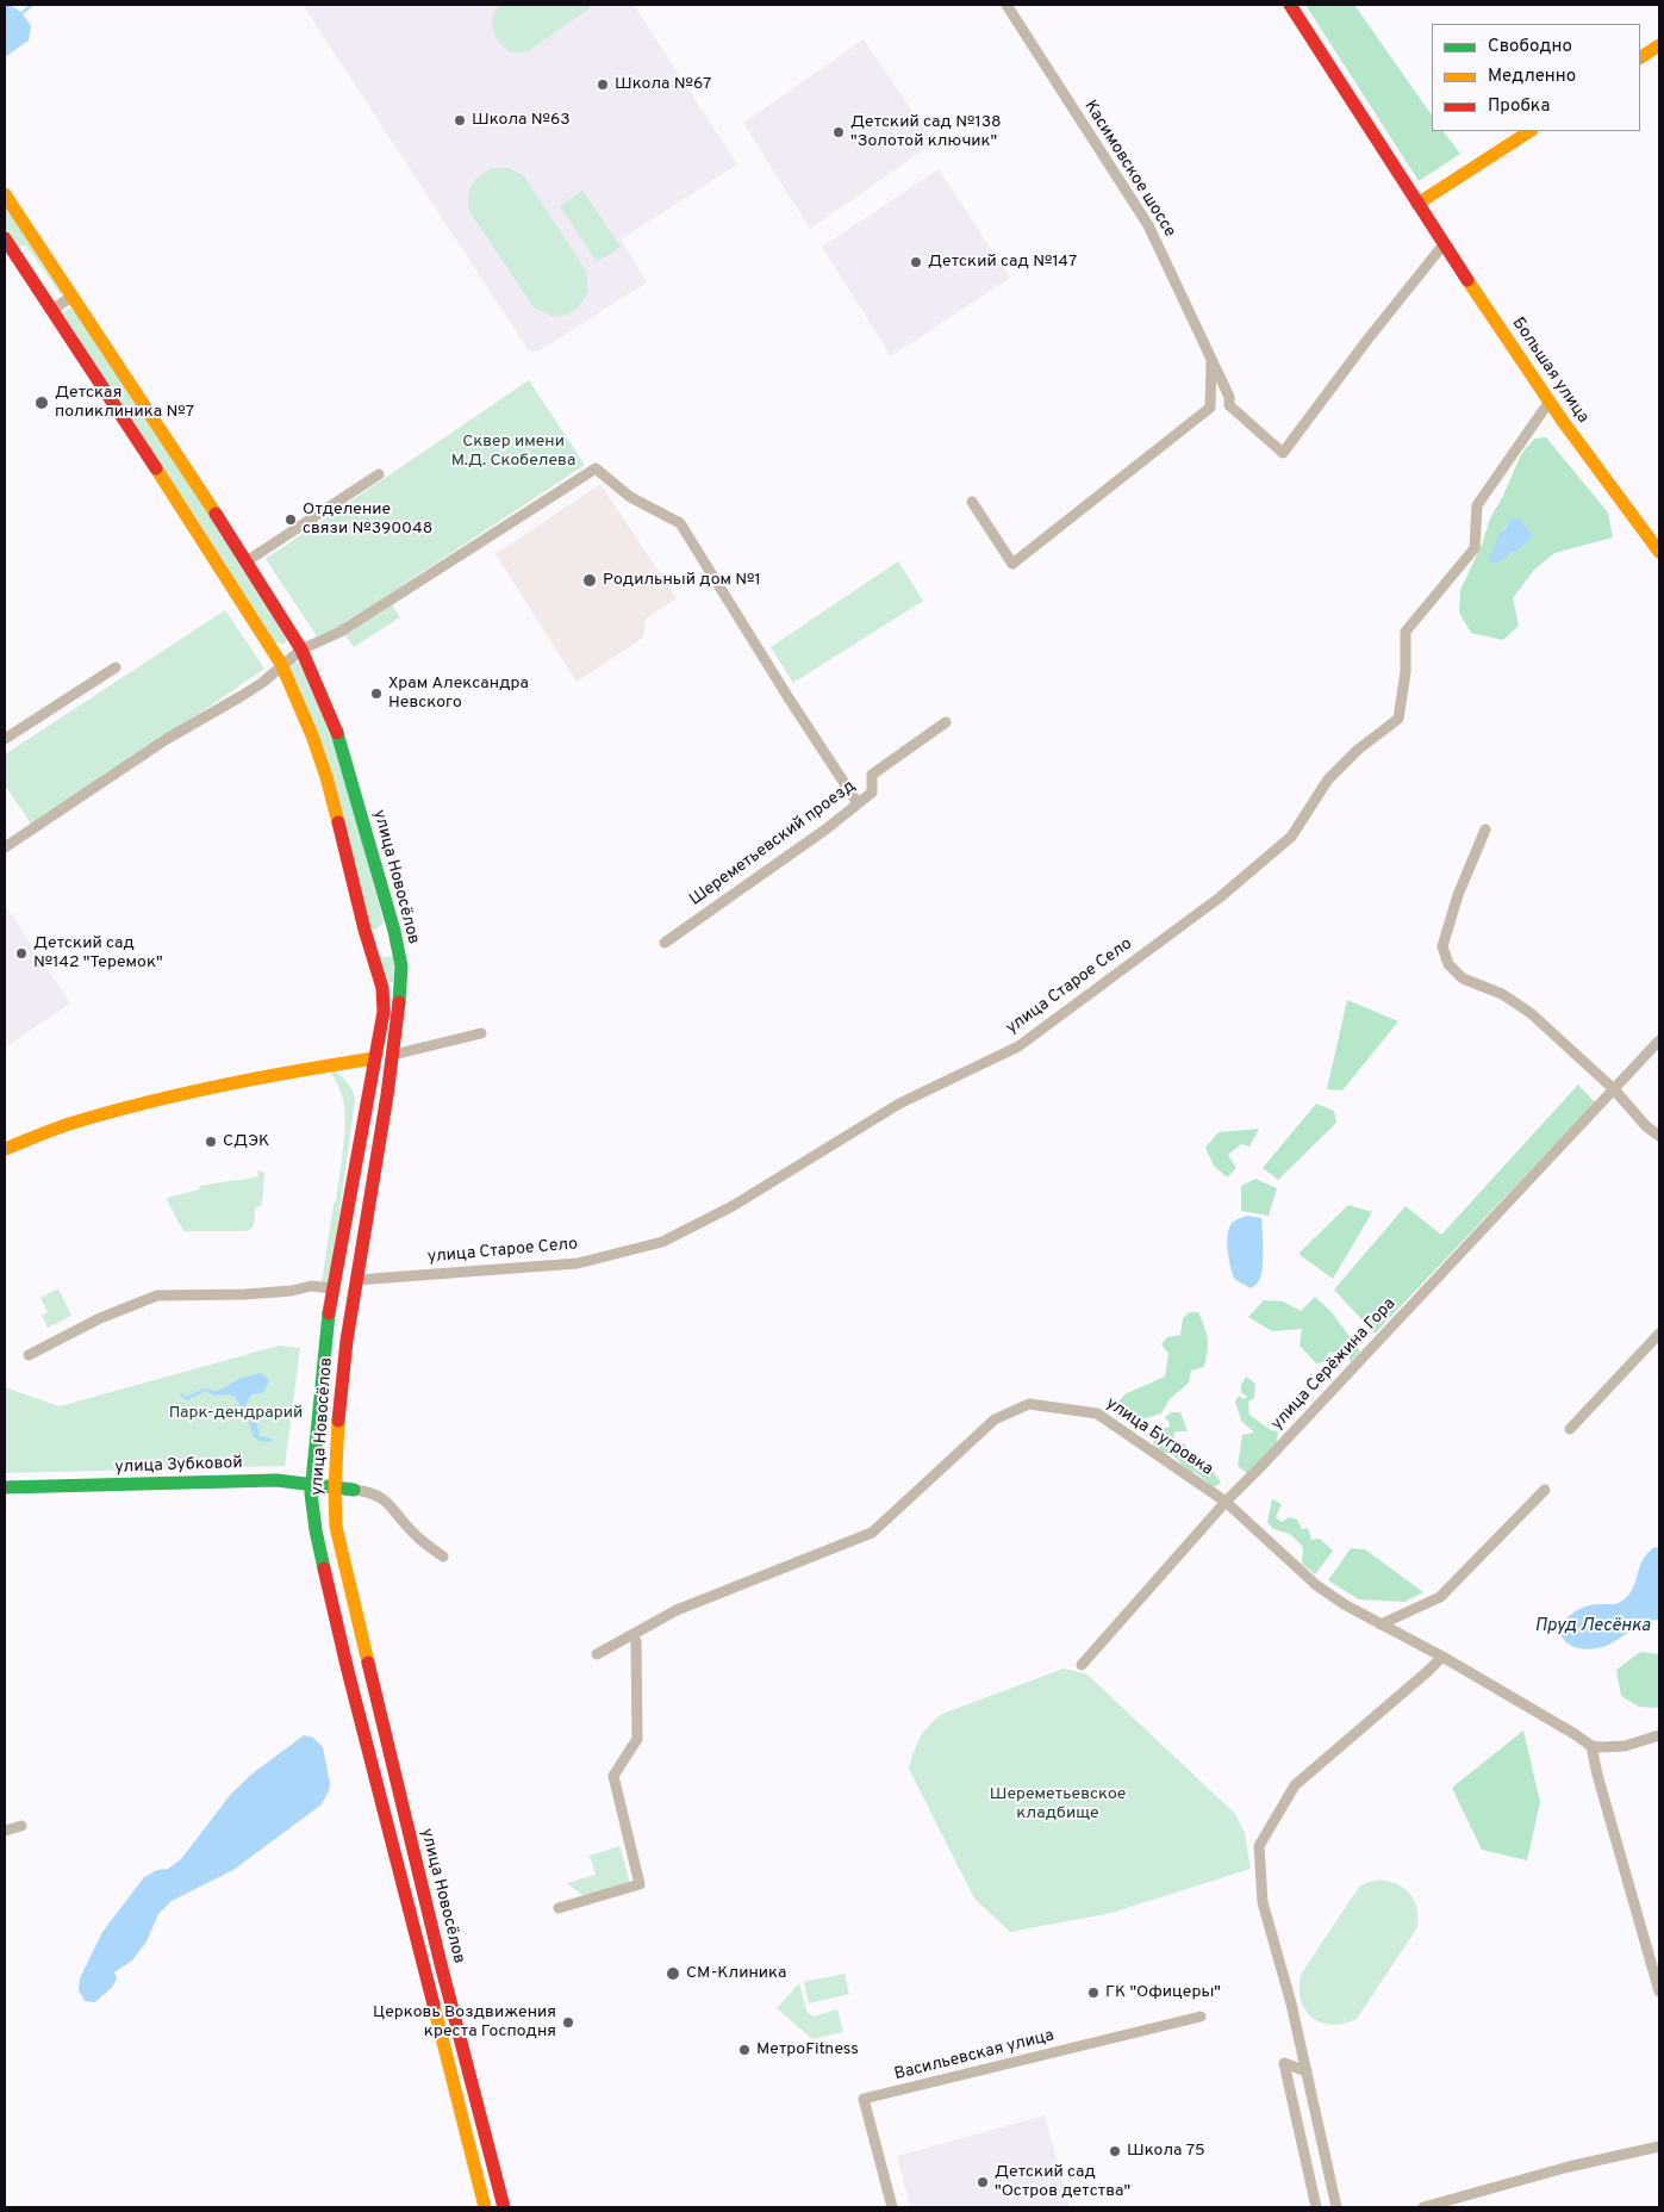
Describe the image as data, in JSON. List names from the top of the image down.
{
  "streets": {
    "main road": ["Большая улица", "улица Новосёлов", "улица Зубковой"],
    "street": [
      "Касимовское шоссе",
      "Шереметьевский проезд",
      "улица Старое Село",
      "улица Серёжина Гора",
      "улица Бугровка",
      "Васильевская улица"
    ]
  },
  "crossings": [
    ["Большая улица", "улица Старое Село"],
    ["улица Новосёлов", "улица Старое Село"],
    ["улица Новосёлов", "улица Зубковой"],
    ["улица Серёжина Гора", "улица Бугровка"]
  ],
  "water": ["Пруд Лесёнка"],
  "parks": ["Сквер имени М.Д. Скобелева", "Парк-дендрарий", "Шереметьевское кладбище"],
  "places": [
    "Школа №67",
    "Школа №63",
    "Детский сад №138 \"Золотой ключик\"",
    "Детский сад №147",
    "Детская поликлиника №7",
    "Отделение связи №390048",
    "Родильный дом №1",
    "Храм Александра Невского",
    "Детский сад №142 \"Теремок\"",
    "СДЭК",
    "СМ-Клиника",
    "ГК \"Офицеры\"",
    "Церковь Воздвижения креста Господня",
    "МетроFitness",
    "Школа 75",
    "Детский сад \"Остров детства\""
  ],
  "legend": ["Свободно", "Медленно", "Пробка"]
}
